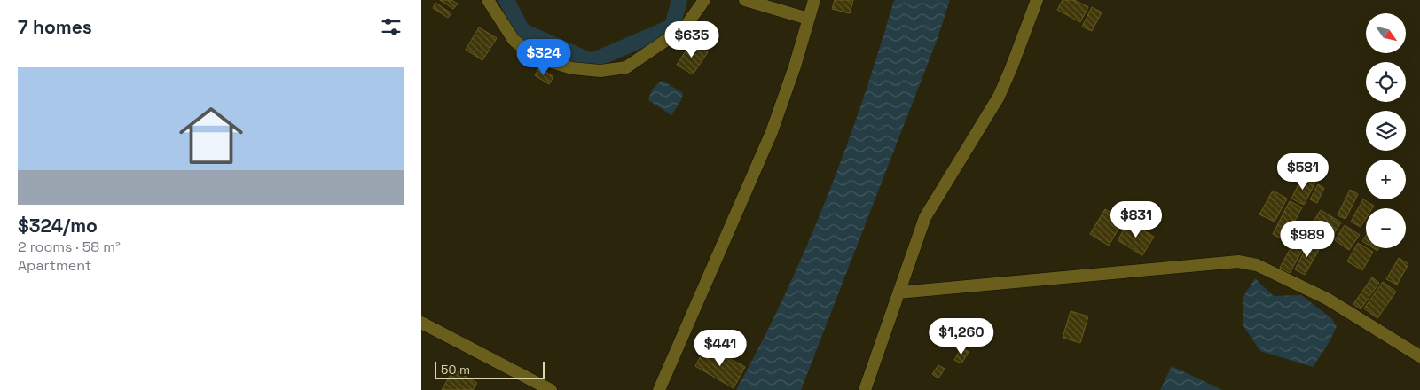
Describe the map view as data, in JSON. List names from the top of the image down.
{
  "scale_bar": "50 m",
  "north": "bottom right",
  "page": {
    "heading": "7 homes",
    "map_buttons": ["+", "−"],
    "price": [
      "$635",
      "$324",
      "$581",
      "$831",
      "$989",
      "$1,260",
      "$441"
    ],
    "list": [
      {
        "name": "$324/mo",
        "note": "2 rooms · 58 m² · Apartment"
      }
    ],
    "scale": "50 m"
  }
}
